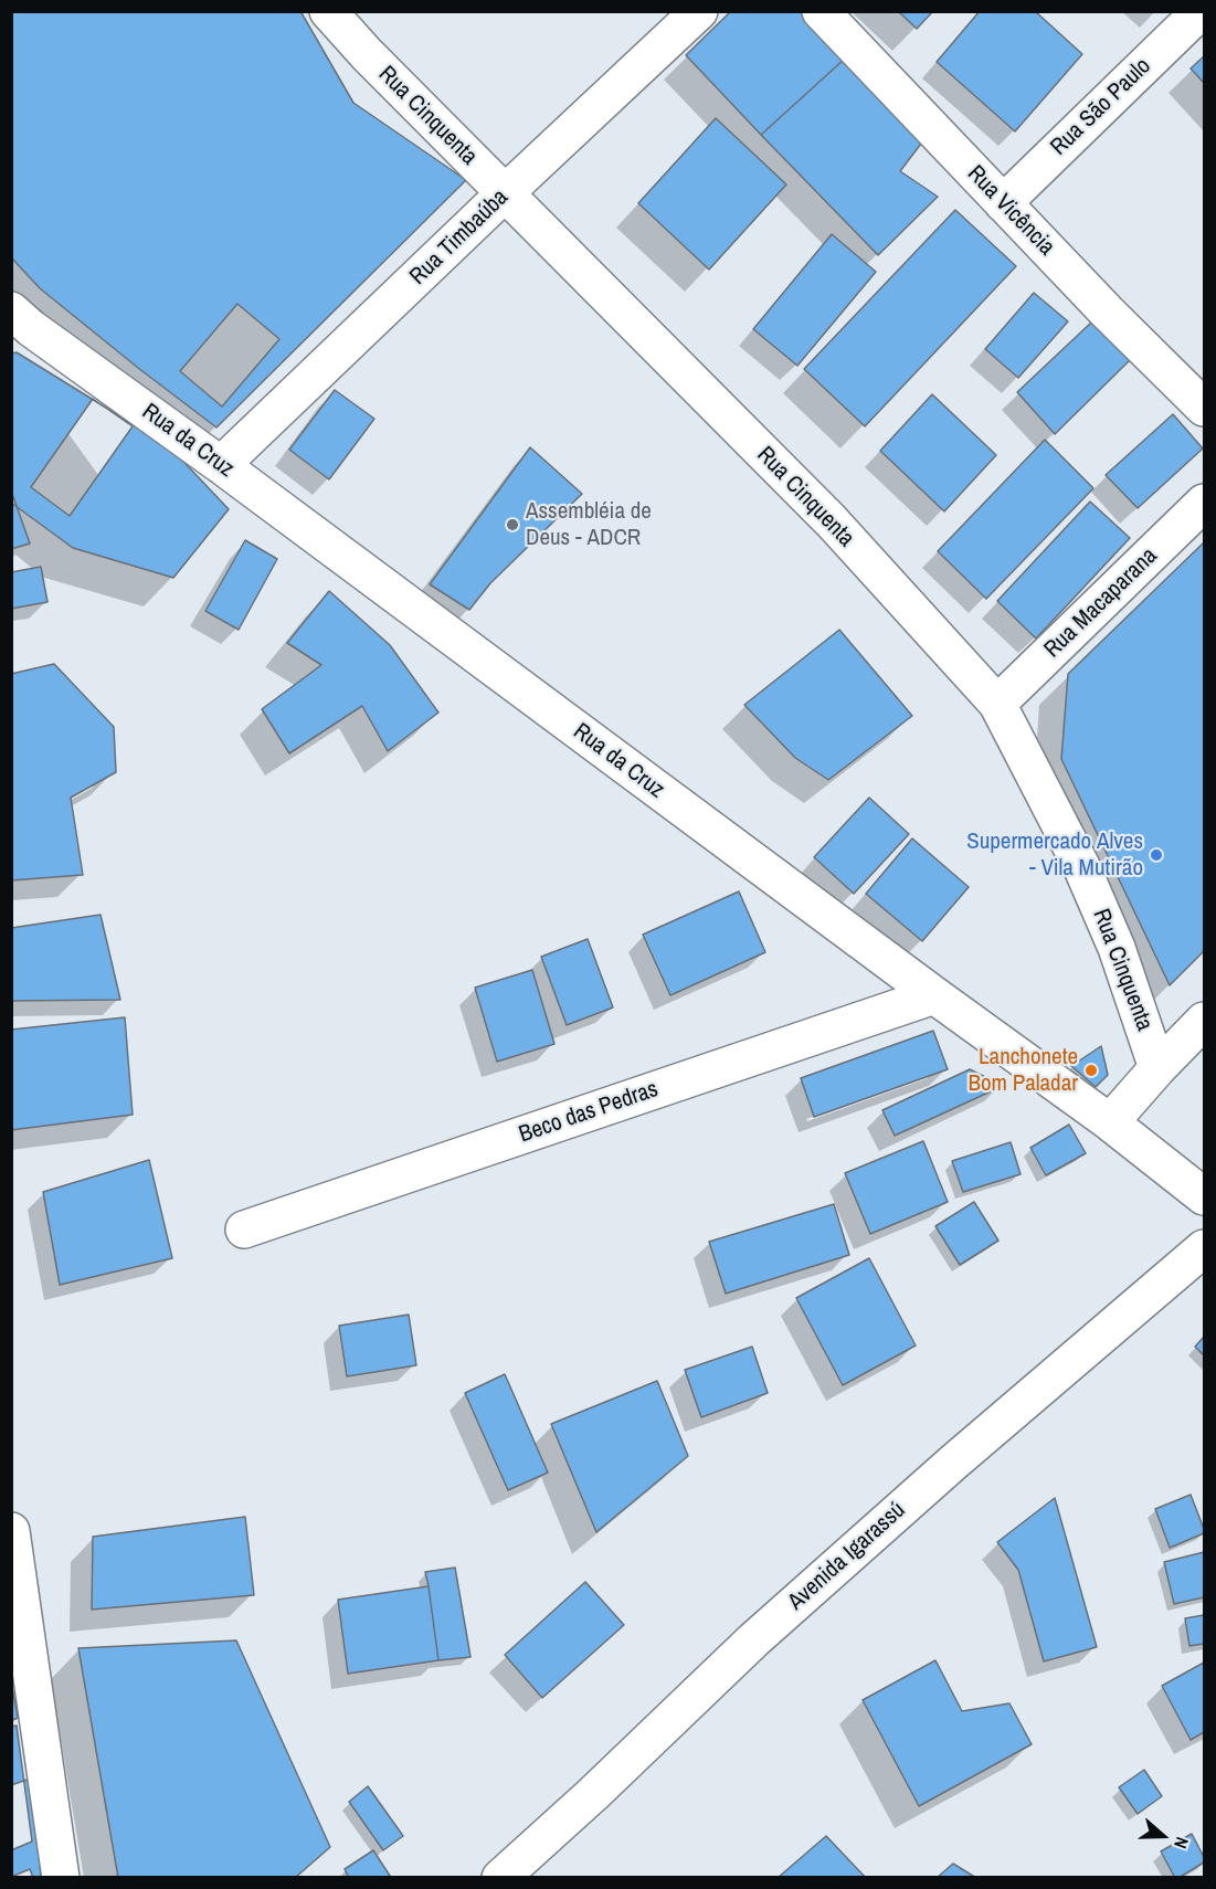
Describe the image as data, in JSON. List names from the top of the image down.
{
  "streets": {
    "street": [
      "Rua São Paulo",
      "Rua Cinquenta",
      "Rua Vicência",
      "Rua Timbaúba",
      "Rua da Cruz",
      "Rua Macaparana",
      "Beco das Pedras",
      "Avenida Igarassú"
    ]
  },
  "crossings": [
    ["Rua São Paulo", "Rua Vicência"],
    ["Rua Cinquenta", "Rua Timbaúba"],
    ["Rua Cinquenta", "Rua Macaparana"],
    ["Rua Timbaúba", "Rua da Cruz"],
    ["Rua da Cruz", "Beco das Pedras"]
  ],
  "places": ["Assembléia de Deus - ADCR", "Supermercado Alves - Vila Mutirão", "Lanchonete Bom Paladar"],
  "north": "right"
}
